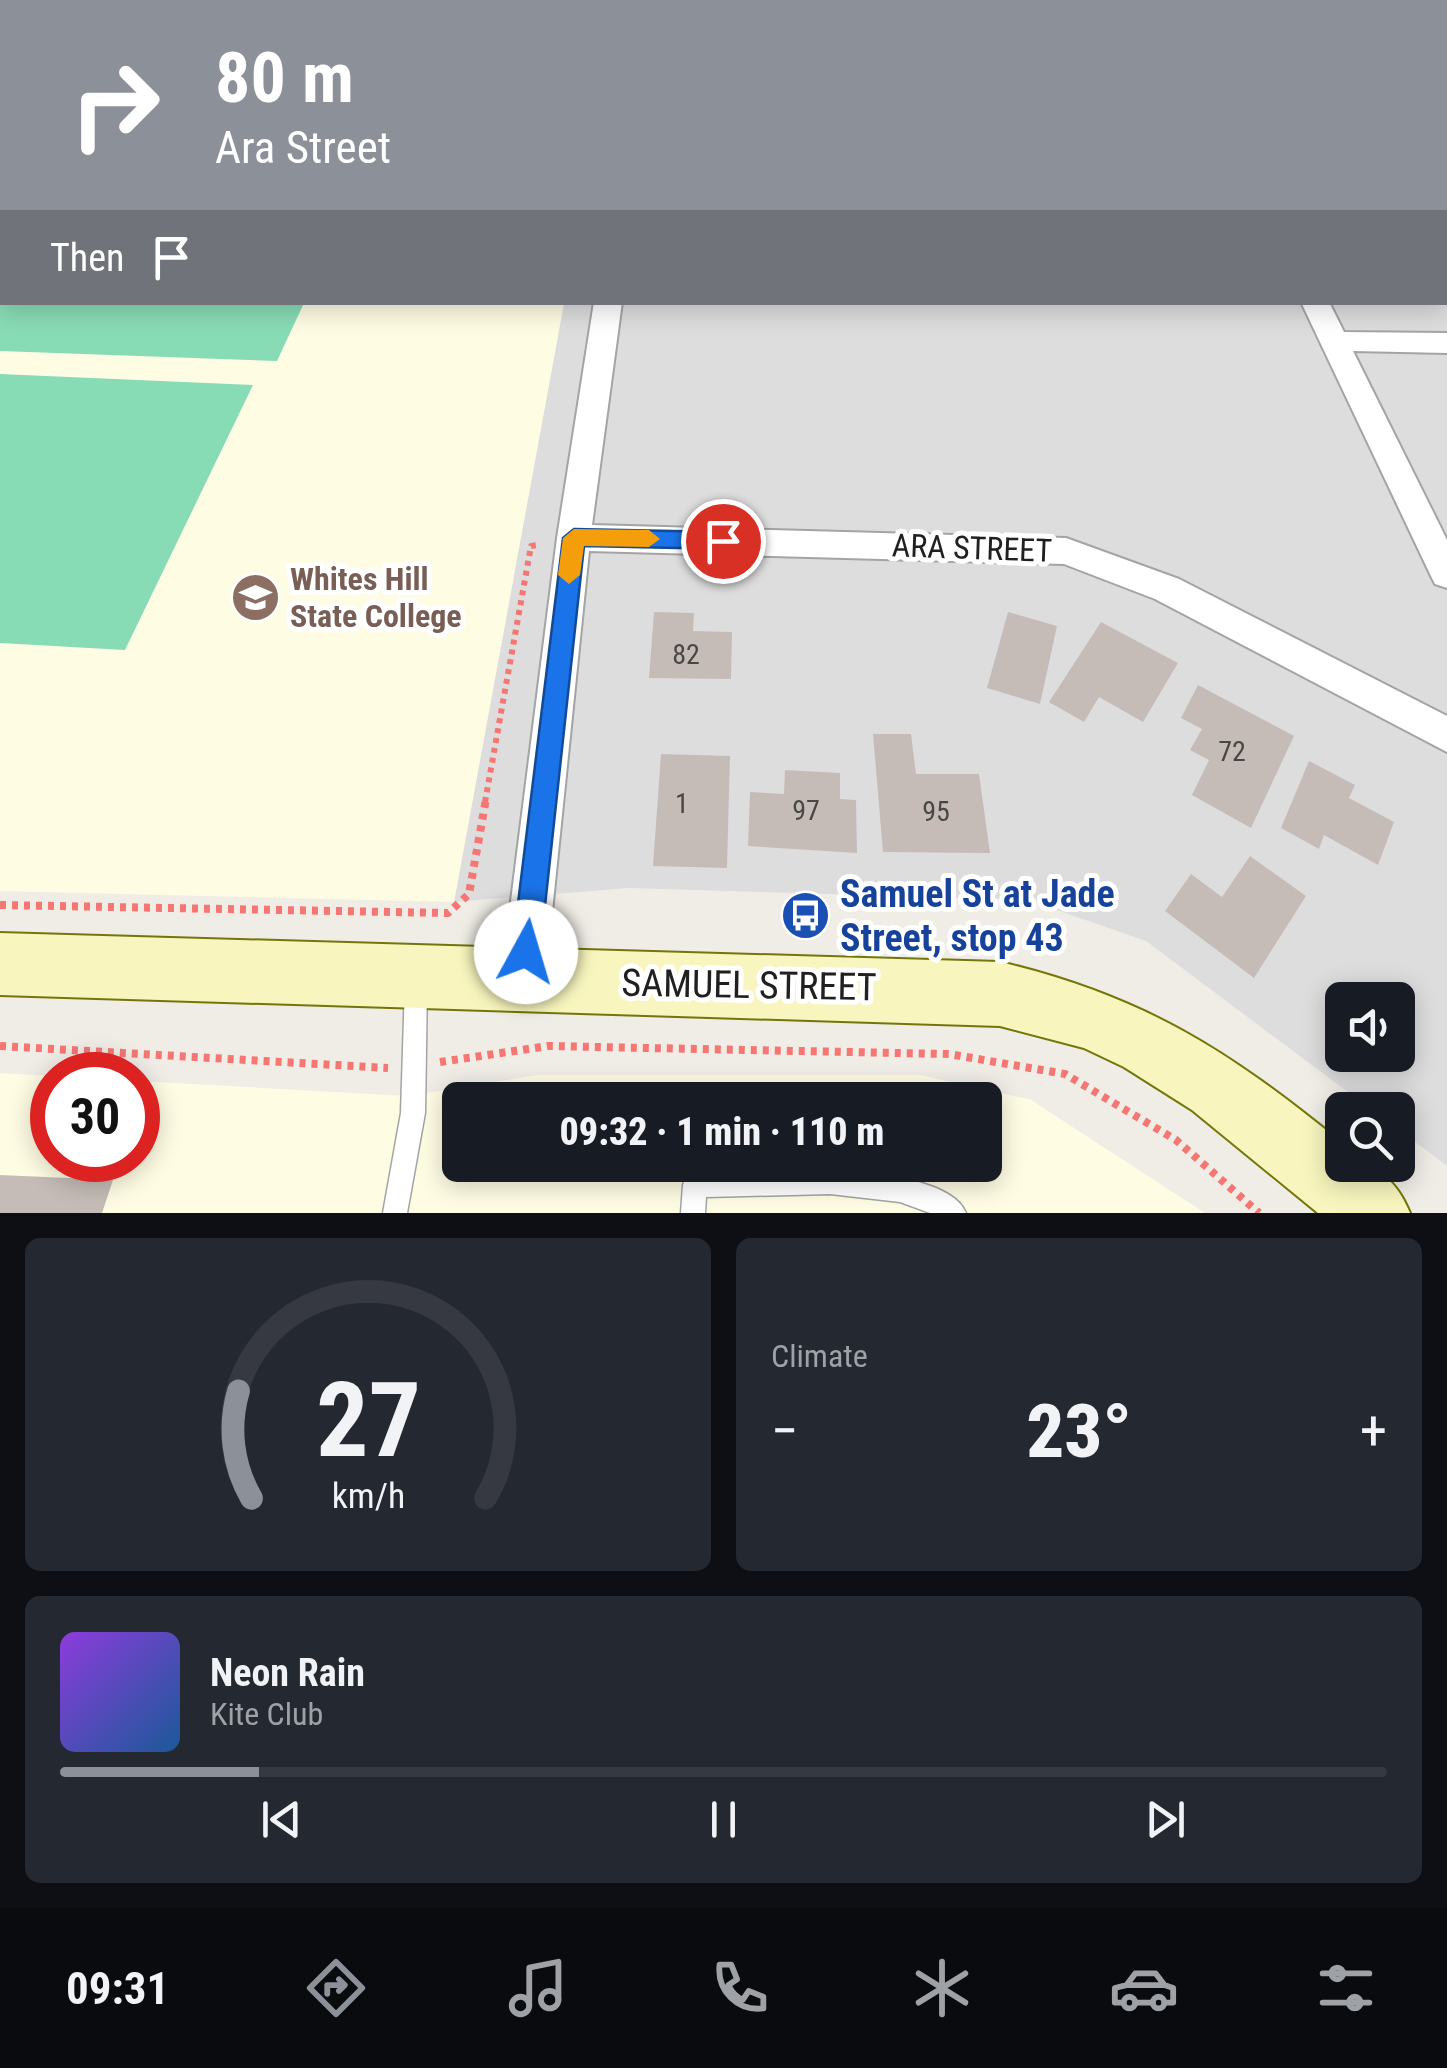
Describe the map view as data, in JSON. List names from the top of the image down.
{
  "streets": {
    "street": ["ARA STREET", "SAMUEL STREET"]
  },
  "places": {
    "school or university": ["Whites Hill State College"],
    "bus stop": ["Samuel St at Jade Street, stop 43"]
  },
  "house_numbers": [
    "82",
    "72",
    "1",
    "97",
    "95"
  ],
  "page": {
    "turn": ["80 m", "Ara Street"],
    "then": "Then",
    "limit": "30",
    "trip": "09:32 · 1 min · 110 m",
    "tile": "Climate",
    "heat": ["−", "23°", "+"],
    "song": ["Neon Rain", "Kite Club"],
    "tabs": "09:31",
    "gauge": ["27", "km/h"]
  }
}
